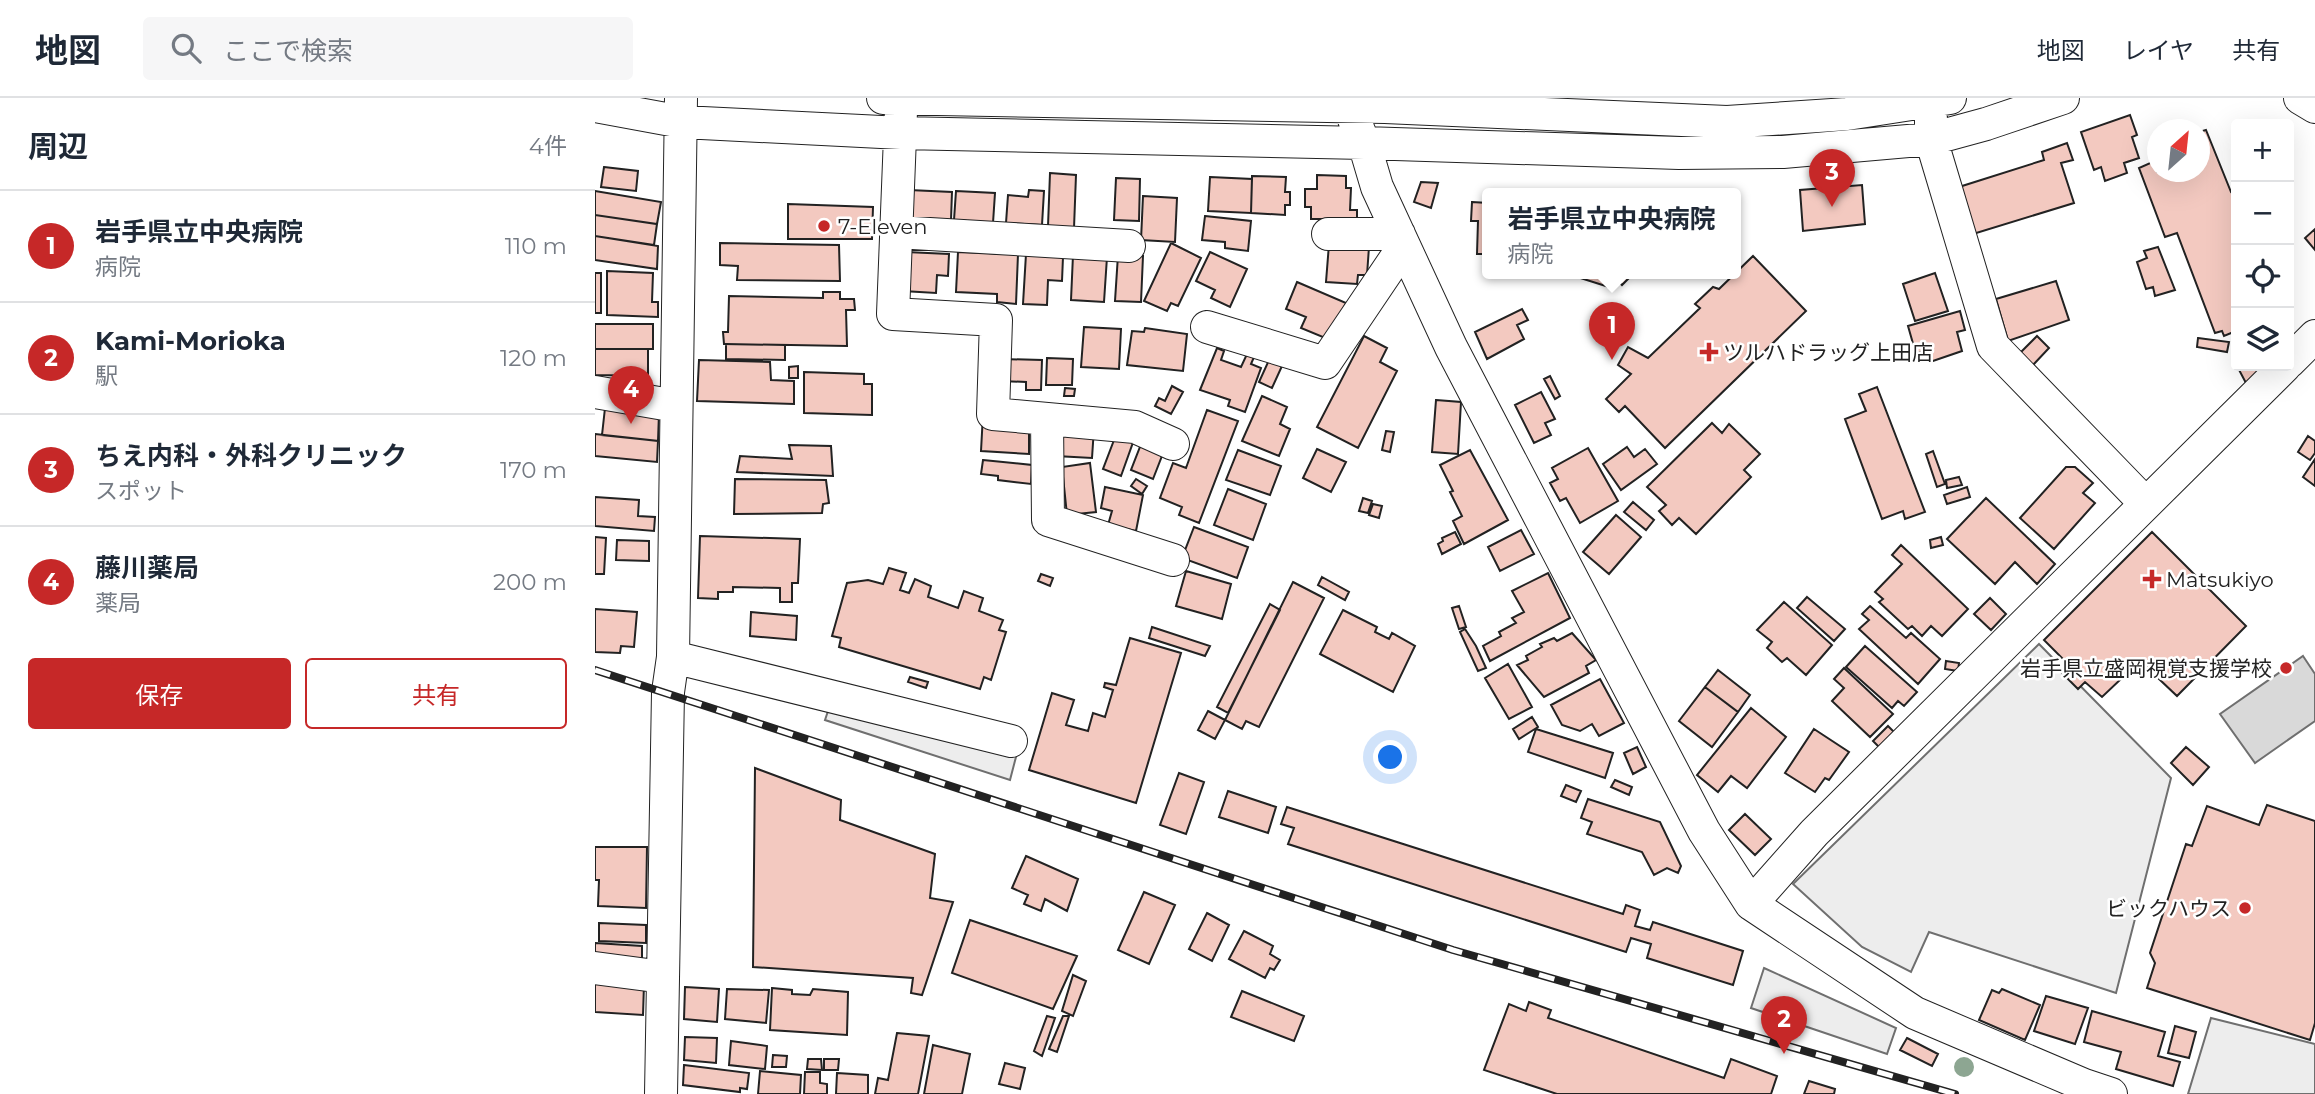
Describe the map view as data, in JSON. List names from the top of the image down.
{
  "places": {
    "other": ["7-Eleven", "岩手県立盛岡視覚支援学校", "ビックハウス"],
    "health": ["ツルハドラッグ上田店", "Matsukiyo"]
  },
  "north": "top right",
  "page": {
    "header": "地図",
    "search": "ここで検索",
    "nav": ["地図", "レイヤ", "共有"],
    "heading": ["周辺", "4件"],
    "map_buttons": ["+", "−"],
    "pins": [
      "3",
      "1",
      "4",
      "2"
    ],
    "popup": ["岩手県立中央病院", "病院"],
    "list": [
      {
        "mark": "1",
        "name": "岩手県立中央病院",
        "note": "病院",
        "value": "110 m"
      },
      {
        "mark": "2",
        "name": "Kami-Morioka",
        "note": "駅",
        "value": "120 m"
      },
      {
        "mark": "3",
        "name": "ちえ内科・外科クリニック",
        "note": "スポット",
        "value": "170 m"
      },
      {
        "mark": "4",
        "name": "藤川薬局",
        "note": "薬局",
        "value": "200 m"
      }
    ],
    "buttons": ["保存", "共有"]
  }
}
